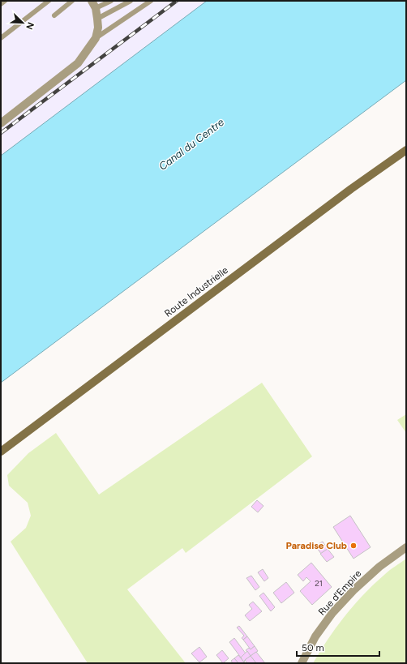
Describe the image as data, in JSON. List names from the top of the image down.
{
  "streets": {
    "main road": ["Route Industrielle"],
    "street": ["Rue d'Empire"]
  },
  "water": ["Canal du Centre"],
  "places": ["Paradise Club"],
  "house_numbers": ["21"],
  "scale_bar": "50 m",
  "north": "bottom right"
}
